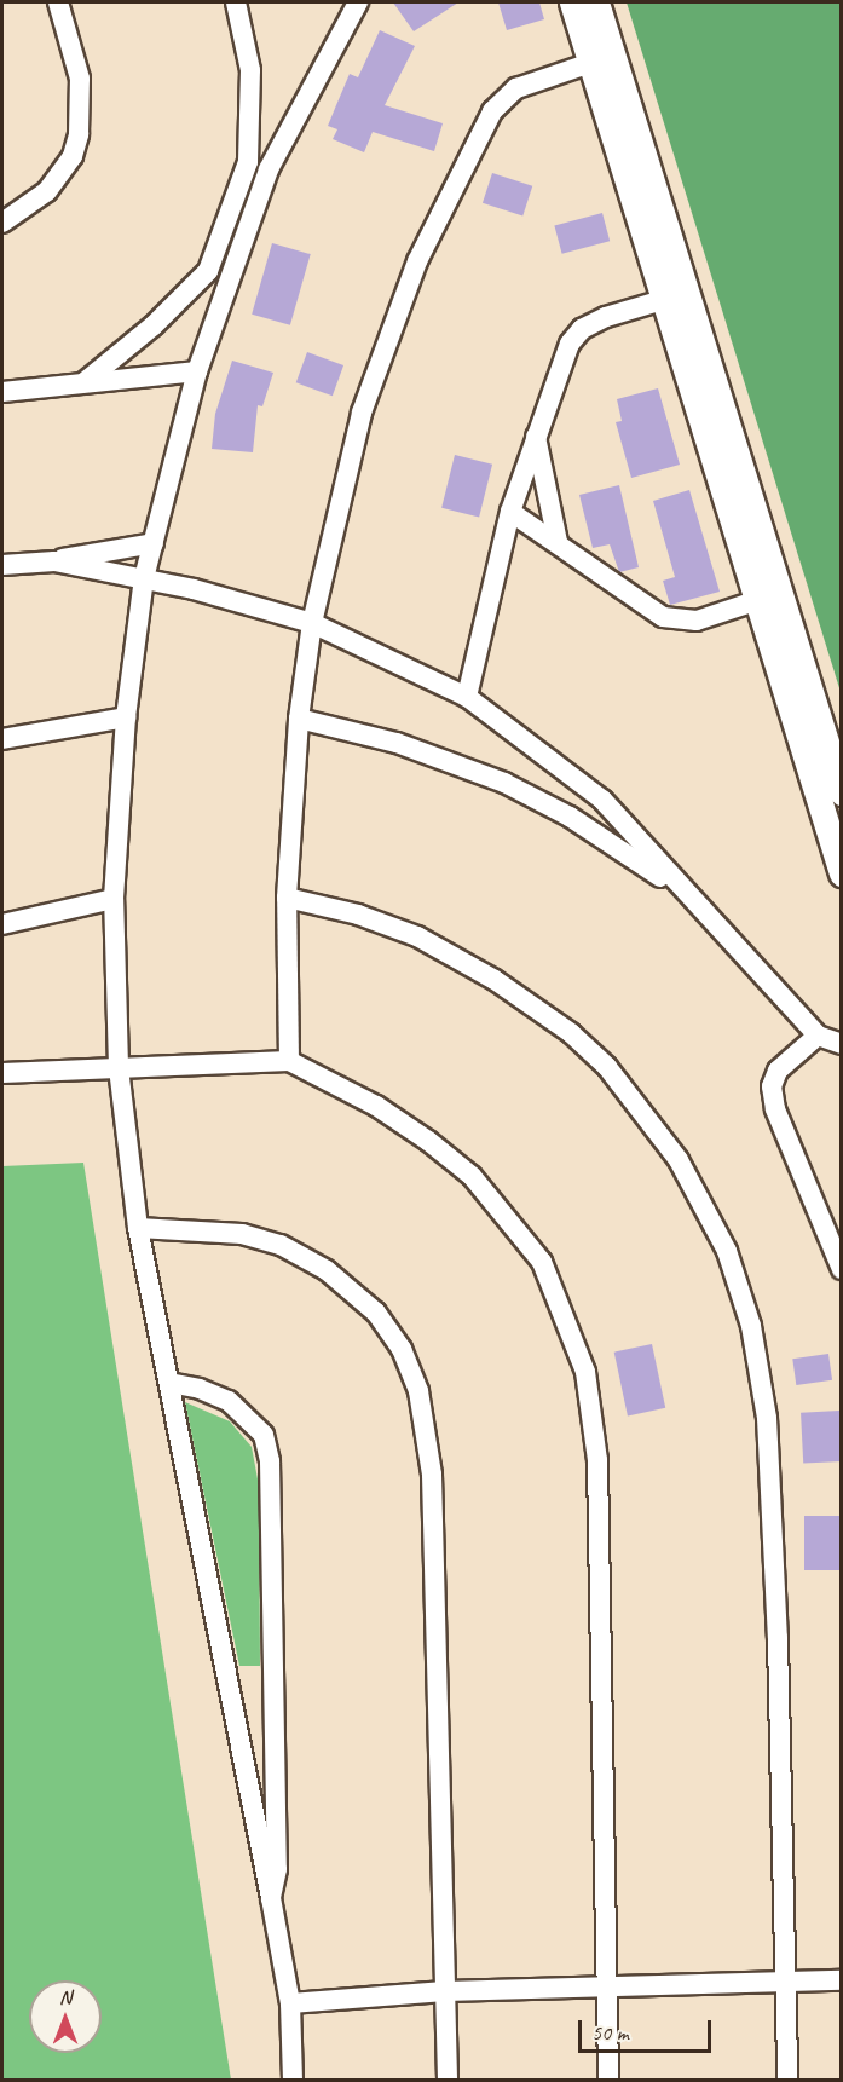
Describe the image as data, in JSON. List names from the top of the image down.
{
  "scale_bar": "50 m",
  "north": "top"
}
